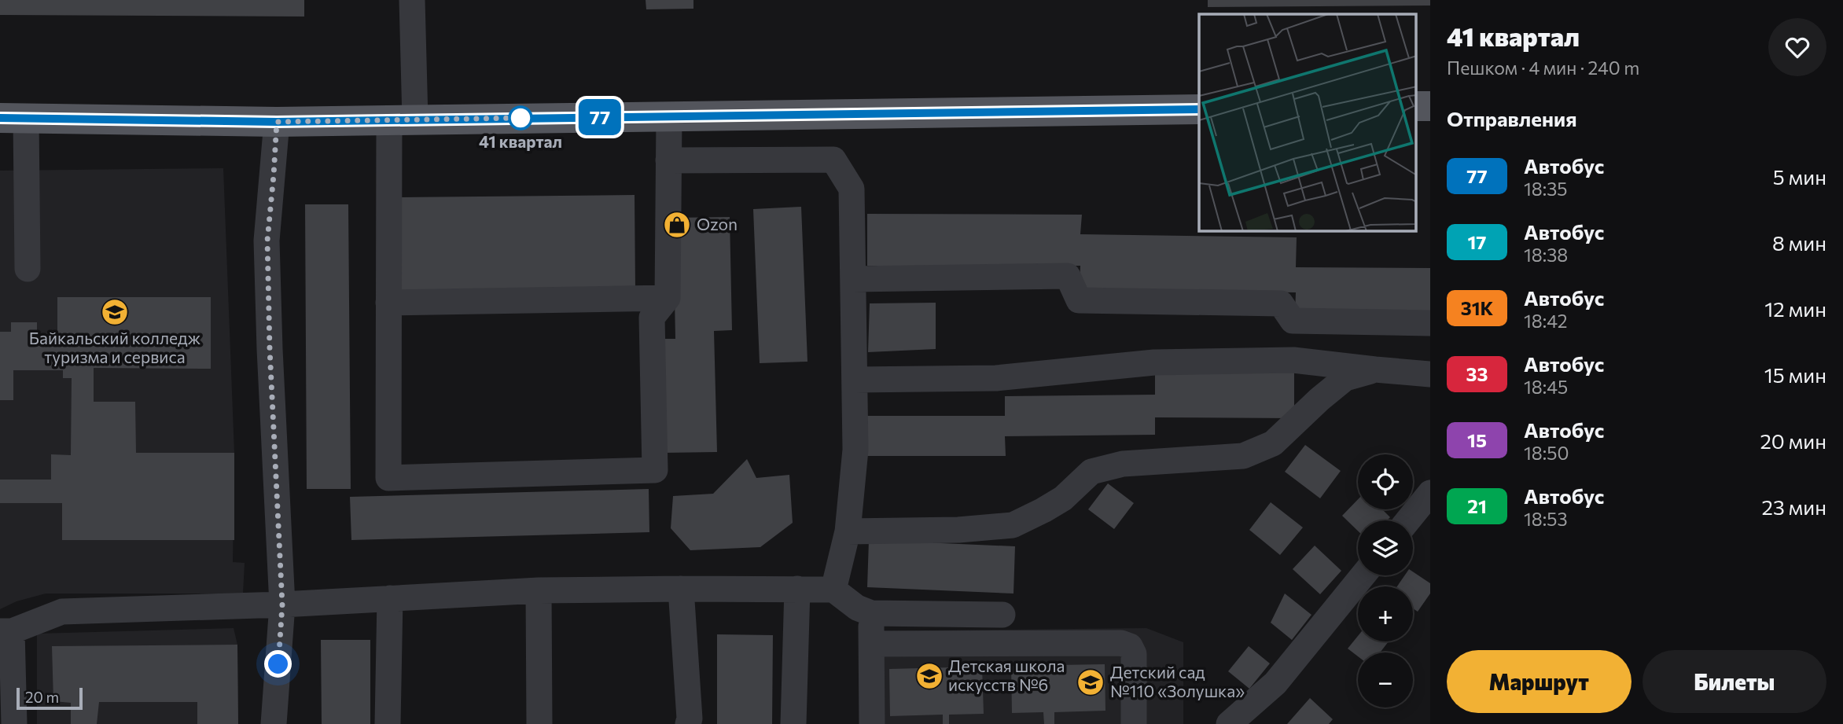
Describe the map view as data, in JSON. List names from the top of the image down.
{
  "places": {
    "other": ["41 квартал"],
    "shop": ["Ozon"],
    "school or university": ["Байкальский колледж туризма и сервиса", "Детская школа искусств №6", "Детский сад №110 «Золушка»"]
  },
  "lines": ["bus line 77"],
  "scale_bar": "20 m",
  "page": {
    "on_map": "77",
    "heading": [
      ["41 квартал", "Пешком · 4 мин · 240 m"],
      "Отправления"
    ],
    "list": [
      {
        "mark": "77",
        "name": "Автобус",
        "note": "18:35",
        "value": "5 мин"
      },
      {
        "mark": "17",
        "name": "Автобус",
        "note": "18:38",
        "value": "8 мин"
      },
      {
        "mark": "31К",
        "name": "Автобус",
        "note": "18:42",
        "value": "12 мин"
      },
      {
        "mark": "33",
        "name": "Автобус",
        "note": "18:45",
        "value": "15 мин"
      },
      {
        "mark": "15",
        "name": "Автобус",
        "note": "18:50",
        "value": "20 мин"
      },
      {
        "mark": "21",
        "name": "Автобус",
        "note": "18:53",
        "value": "23 мин"
      }
    ],
    "map_buttons": ["+", "−"],
    "buttons": ["Маршрут", "Билеты"],
    "scale": "20 m"
  }
}
